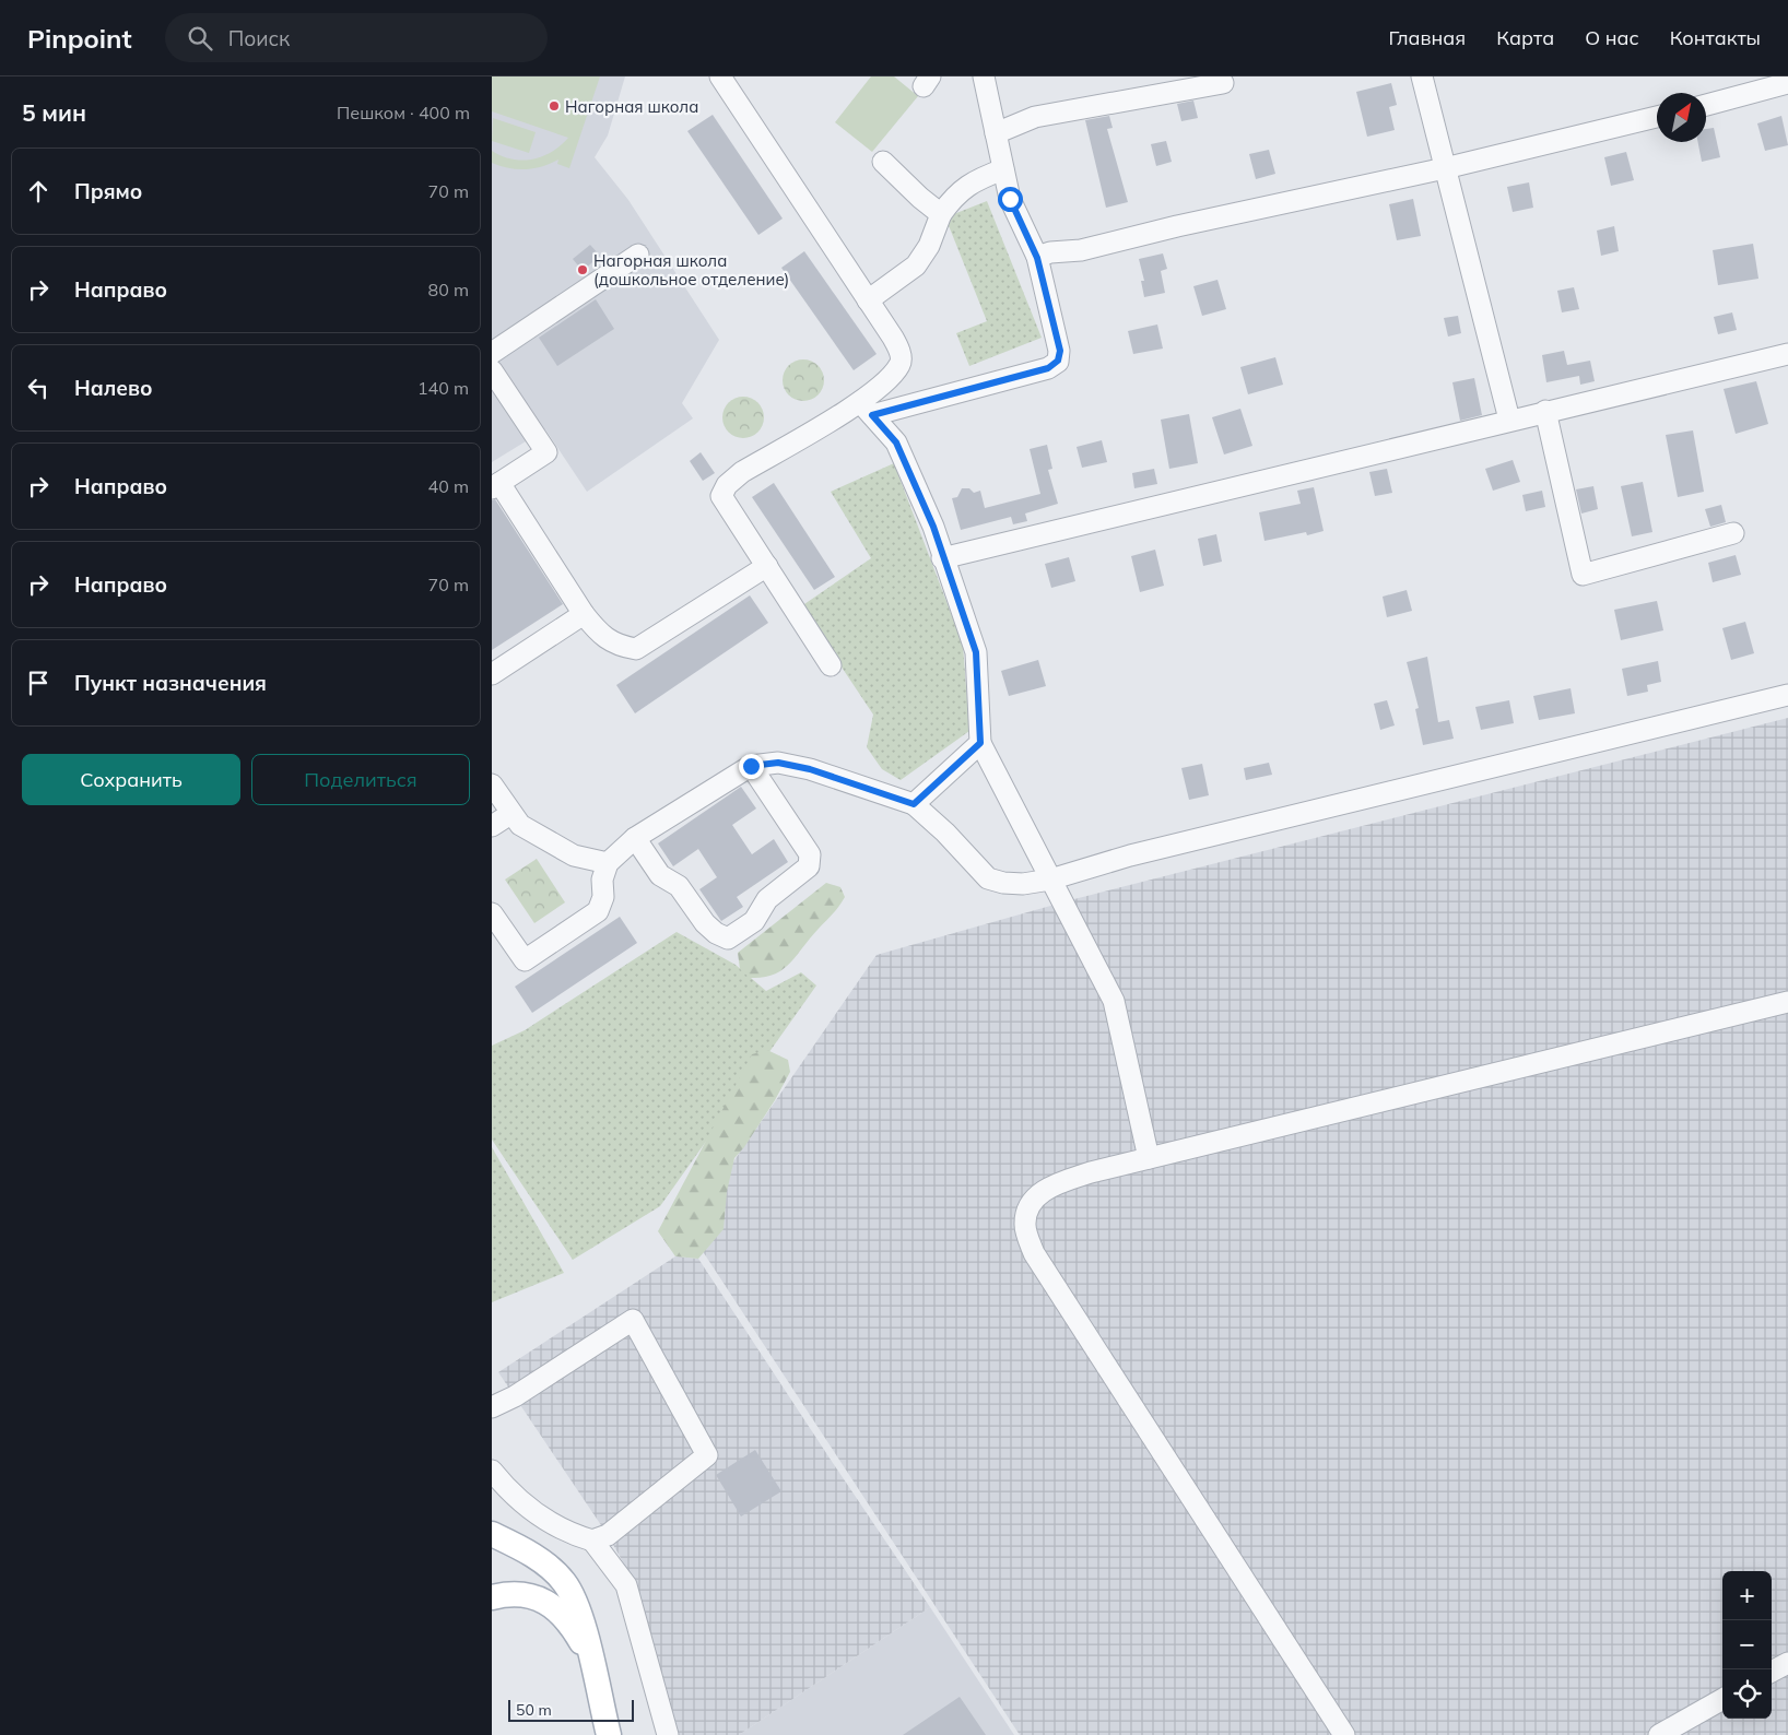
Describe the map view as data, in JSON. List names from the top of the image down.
{
  "places": ["Нагорная школа", "Нагорная школа (дошкольное отделение)"],
  "scale_bar": "50 m",
  "north": "top right",
  "page": {
    "header": "Pinpoint",
    "search": "Поиск",
    "nav": [
      "Главная",
      "Карта",
      "О нас",
      "Контакты"
    ],
    "heading": ["5 мин", "Пешком · 400 m"],
    "list": [
      ["Прямо", "70 m"],
      ["Направо", "80 m"],
      ["Налево", "140 m"],
      ["Направо", "40 m"],
      ["Направо", "70 m"],
      "Пункт назначения"
    ],
    "buttons": ["Сохранить", "Поделиться"],
    "map_buttons": ["+", "−"],
    "scale": "50 m"
  }
}
